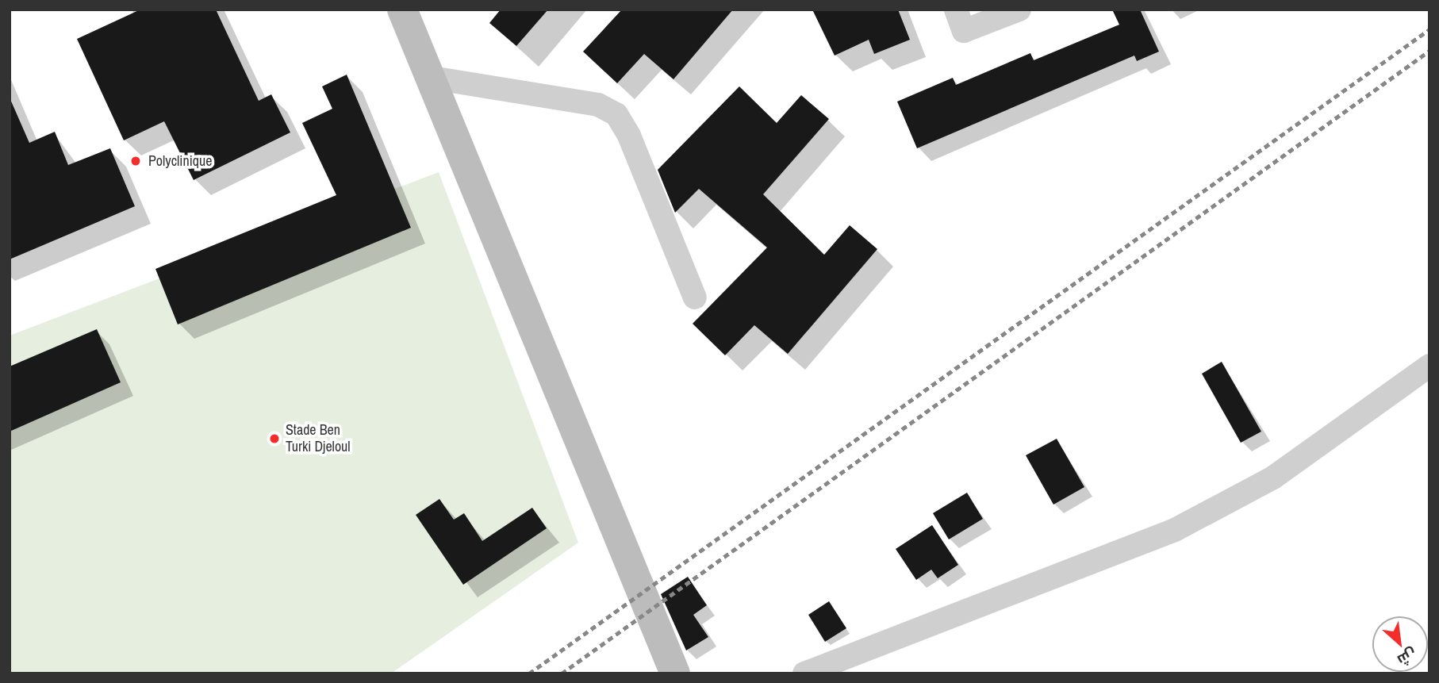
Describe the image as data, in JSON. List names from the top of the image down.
{
  "places": ["Polyclinique", "Stade Ben Turki Djeloul"],
  "north": "bottom right"
}
